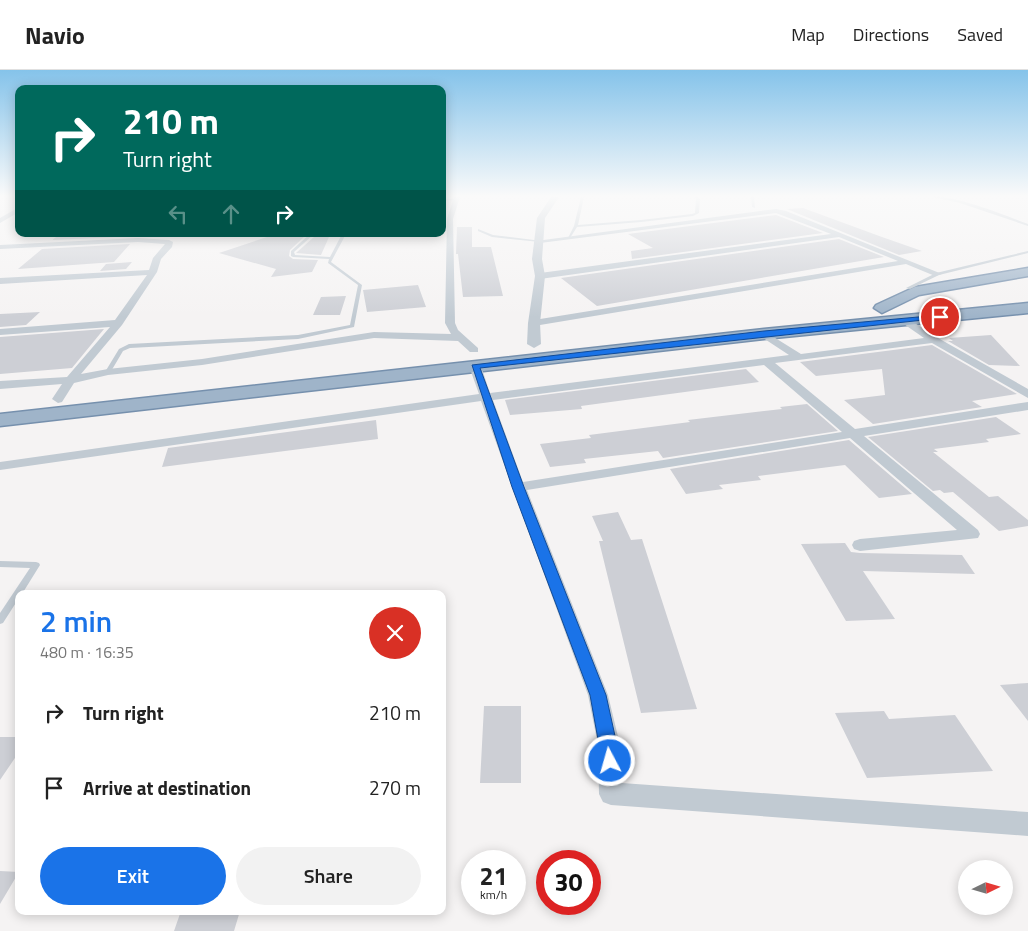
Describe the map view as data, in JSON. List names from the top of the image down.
{
  "north": "right",
  "page": {
    "header": "Navio",
    "nav": ["Map", "Directions", "Saved"],
    "turn": ["210 m", "Turn right"],
    "heading": ["2 min", "480 m · 16:35"],
    "list": [
      {
        "name": "Turn right",
        "value": "210 m"
      },
      {
        "name": "Arrive at destination",
        "value": "270 m"
      }
    ],
    "buttons": ["Exit", "Share"],
    "speed": "21 km/h",
    "limit": "30"
  }
}
